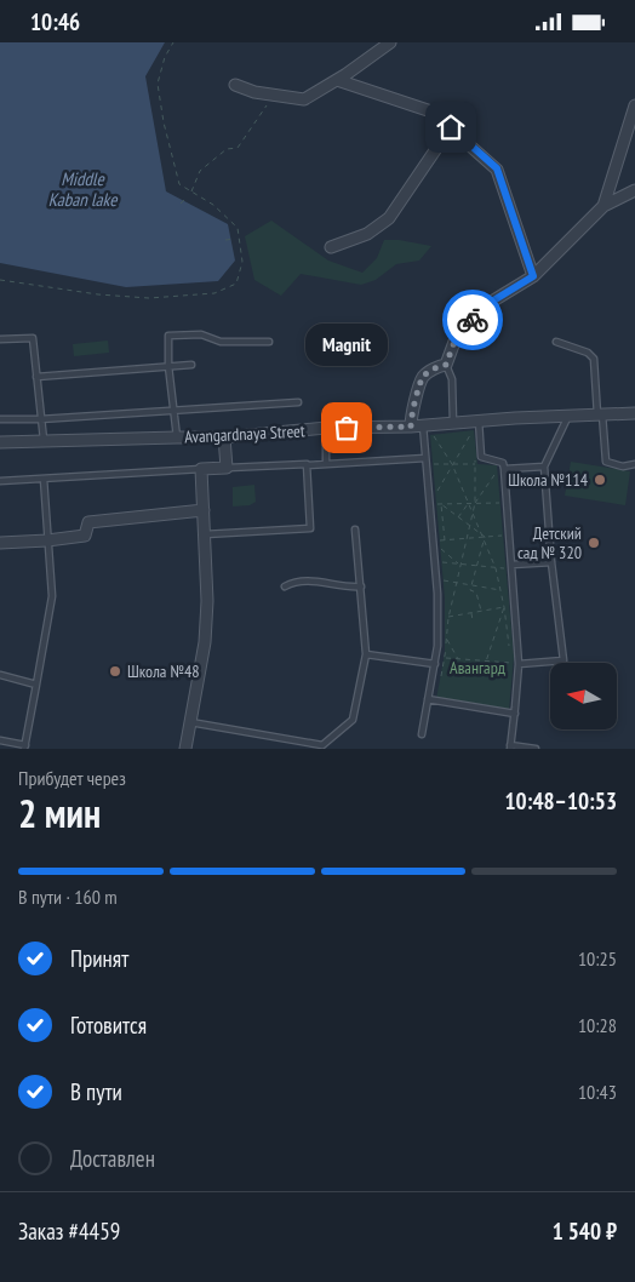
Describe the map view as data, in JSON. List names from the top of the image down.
{
  "streets": {
    "street": ["Avangardnaya Street"]
  },
  "water": ["Middle Kaban lake"],
  "parks": ["Авангард"],
  "places": [
    "Magnit",
    "Школа №114",
    "Детский сад № 320",
    "Школа №48"
  ],
  "north": "left",
  "page": {
    "status": "10:46",
    "bubble": "Magnit",
    "heading": ["2 мин", "Прибудет через", "10:48–10:53"],
    "panel": ["Заказ #4459", "1 540 ₽"],
    "bar": "В пути · 160 m",
    "list": [
      ["Принят", "10:25"],
      ["Готовится", "10:28"],
      ["В пути", "10:43"],
      "Доставлен"
    ]
  }
}
